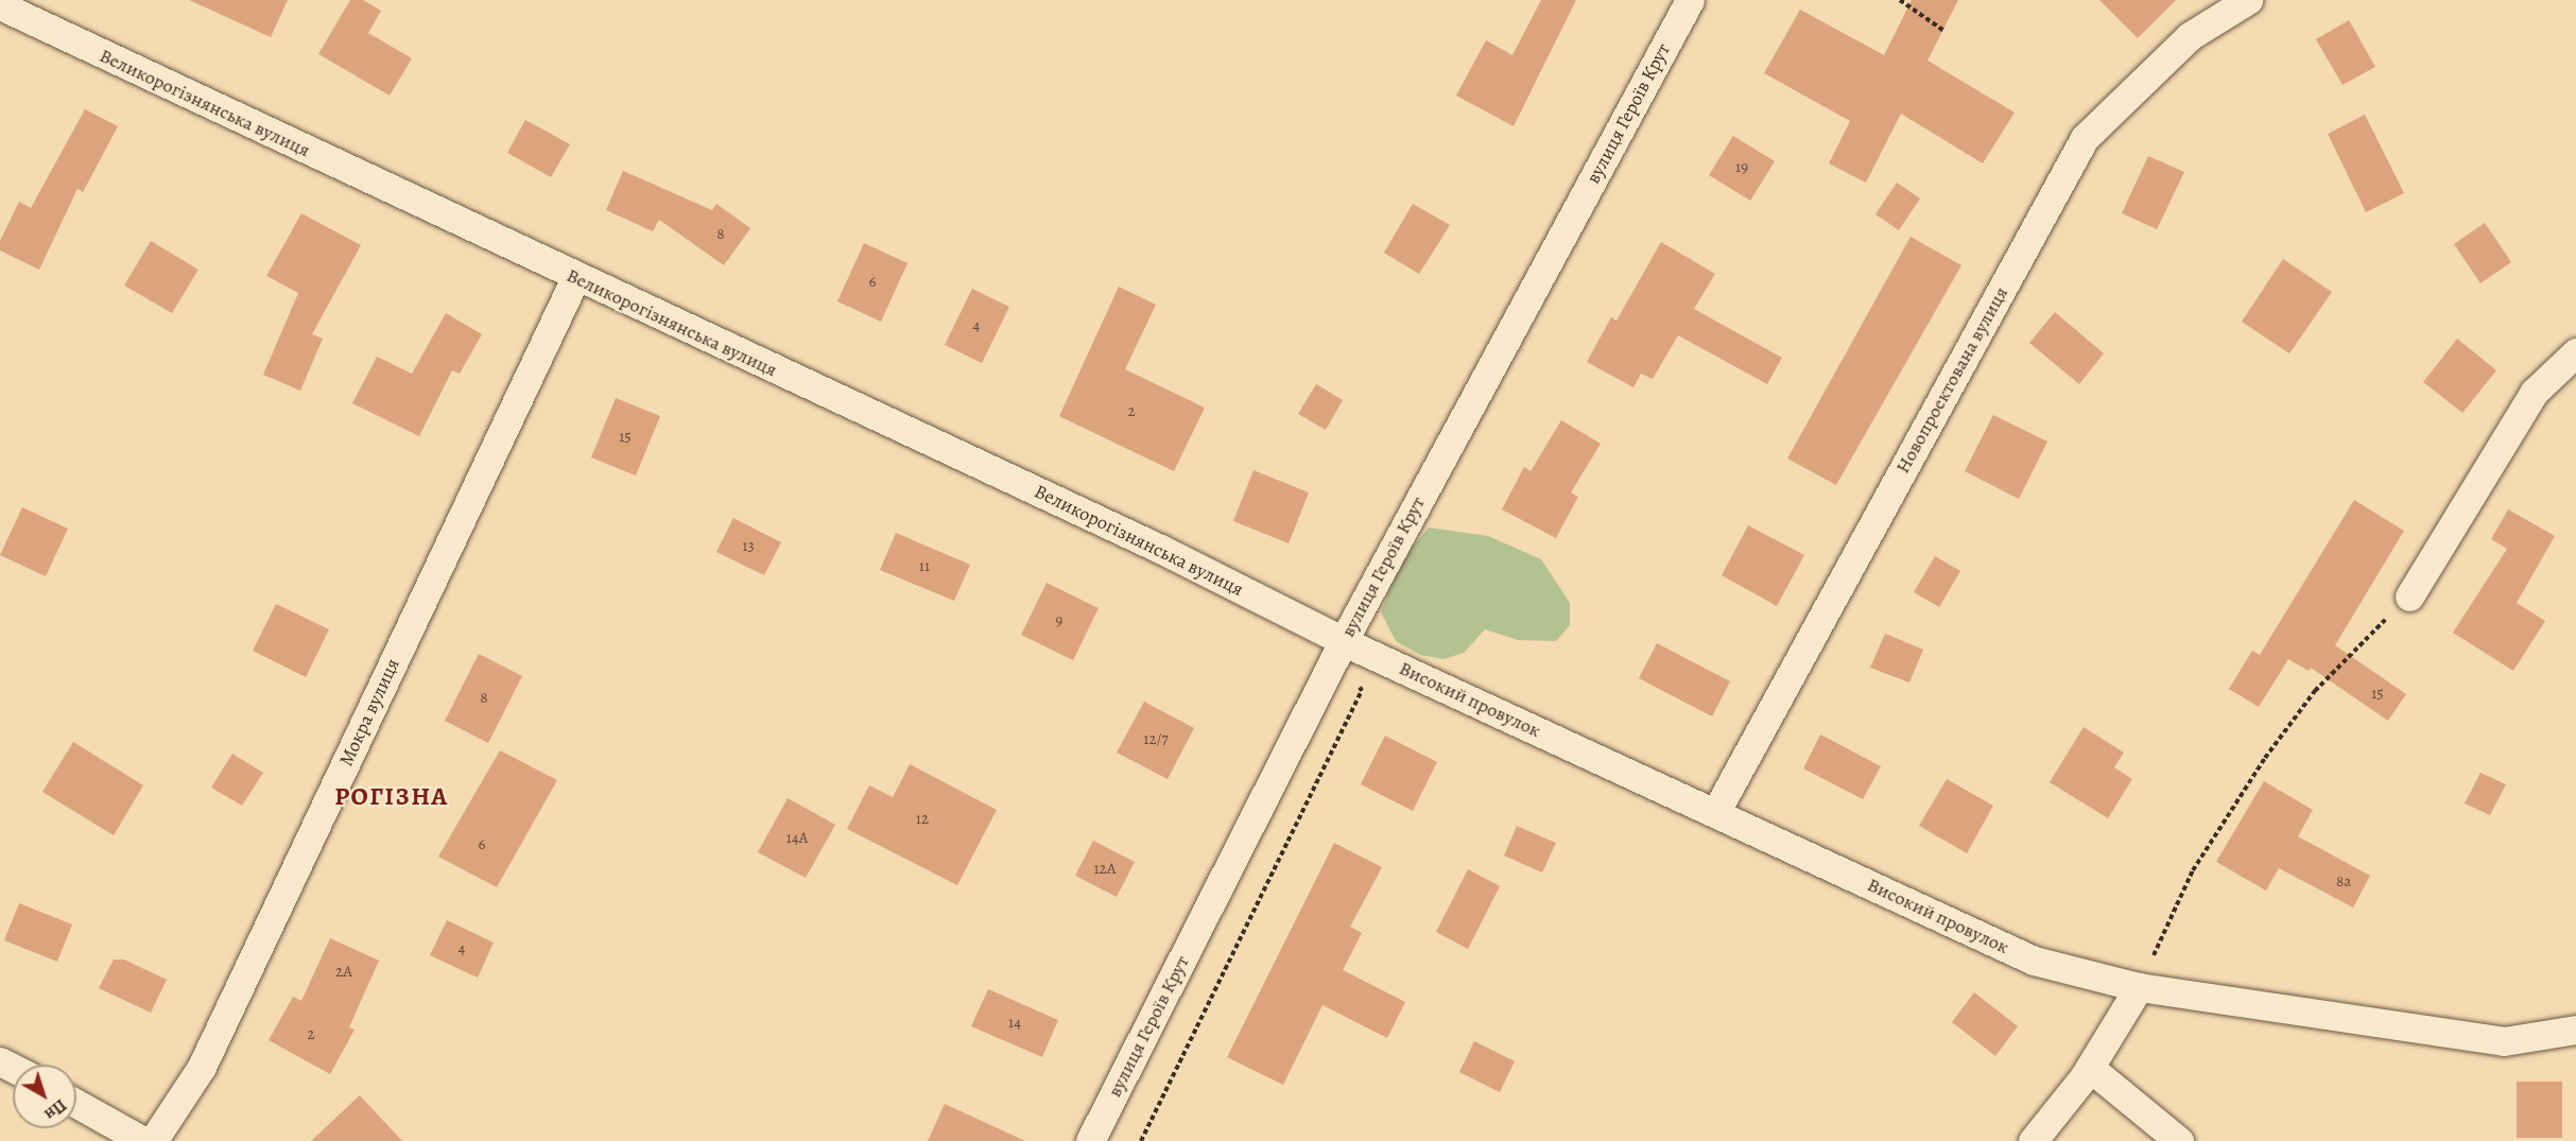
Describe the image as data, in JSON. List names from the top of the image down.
{
  "streets": {
    "street": [
      "Великорогізнянська вулиця",
      "вулиця Героїв Крут",
      "Новопроектована вулиця",
      "Високий провулок",
      "Мокра вулиця"
    ]
  },
  "crossings": [
    ["Великорогізнянська вулиця", "вулиця Героїв Крут"],
    ["Великорогізнянська вулиця", "Високий провулок"],
    ["Великорогізнянська вулиця", "Мокра вулиця"],
    ["вулиця Героїв Крут", "Високий провулок"],
    ["Новопроектована вулиця", "Високий провулок"]
  ],
  "districts": ["РОГІЗНА"],
  "house_numbers": [
    "19",
    "8",
    "6",
    "4",
    "2",
    "15",
    "13",
    "11",
    "9",
    "15",
    "8",
    "12/7",
    "12",
    "14А",
    "6",
    "12А",
    "8а",
    "4",
    "2А",
    "14",
    "2"
  ],
  "north": "bottom right"
}
